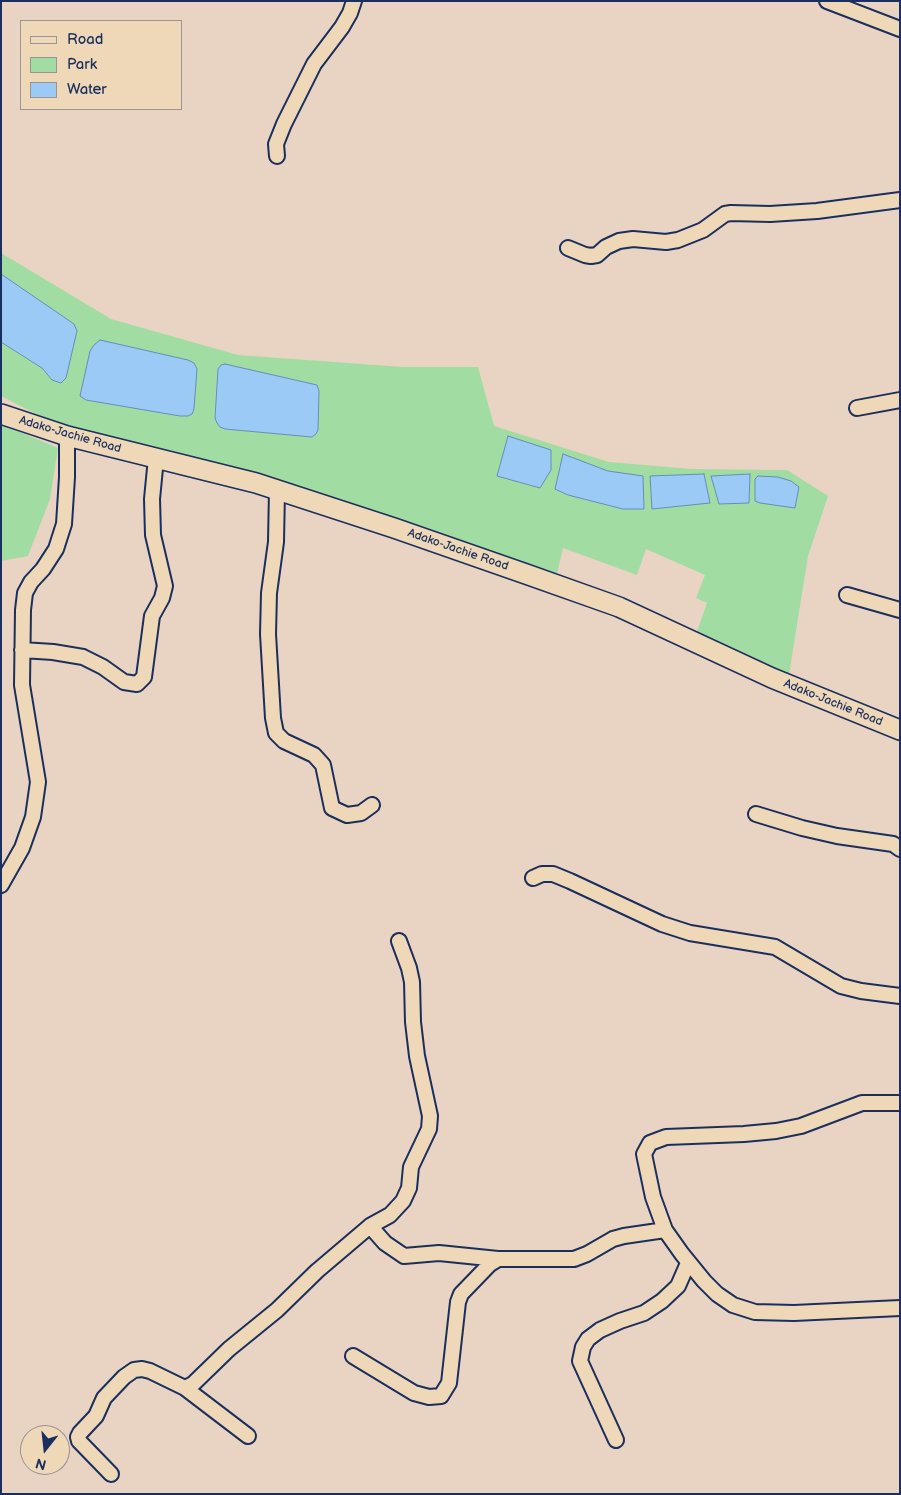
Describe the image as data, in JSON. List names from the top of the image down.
{
  "streets": {
    "street": ["Adako-Jachie Road"]
  },
  "legend": ["Road", "Park", "Water"],
  "north": "bottom"
}
